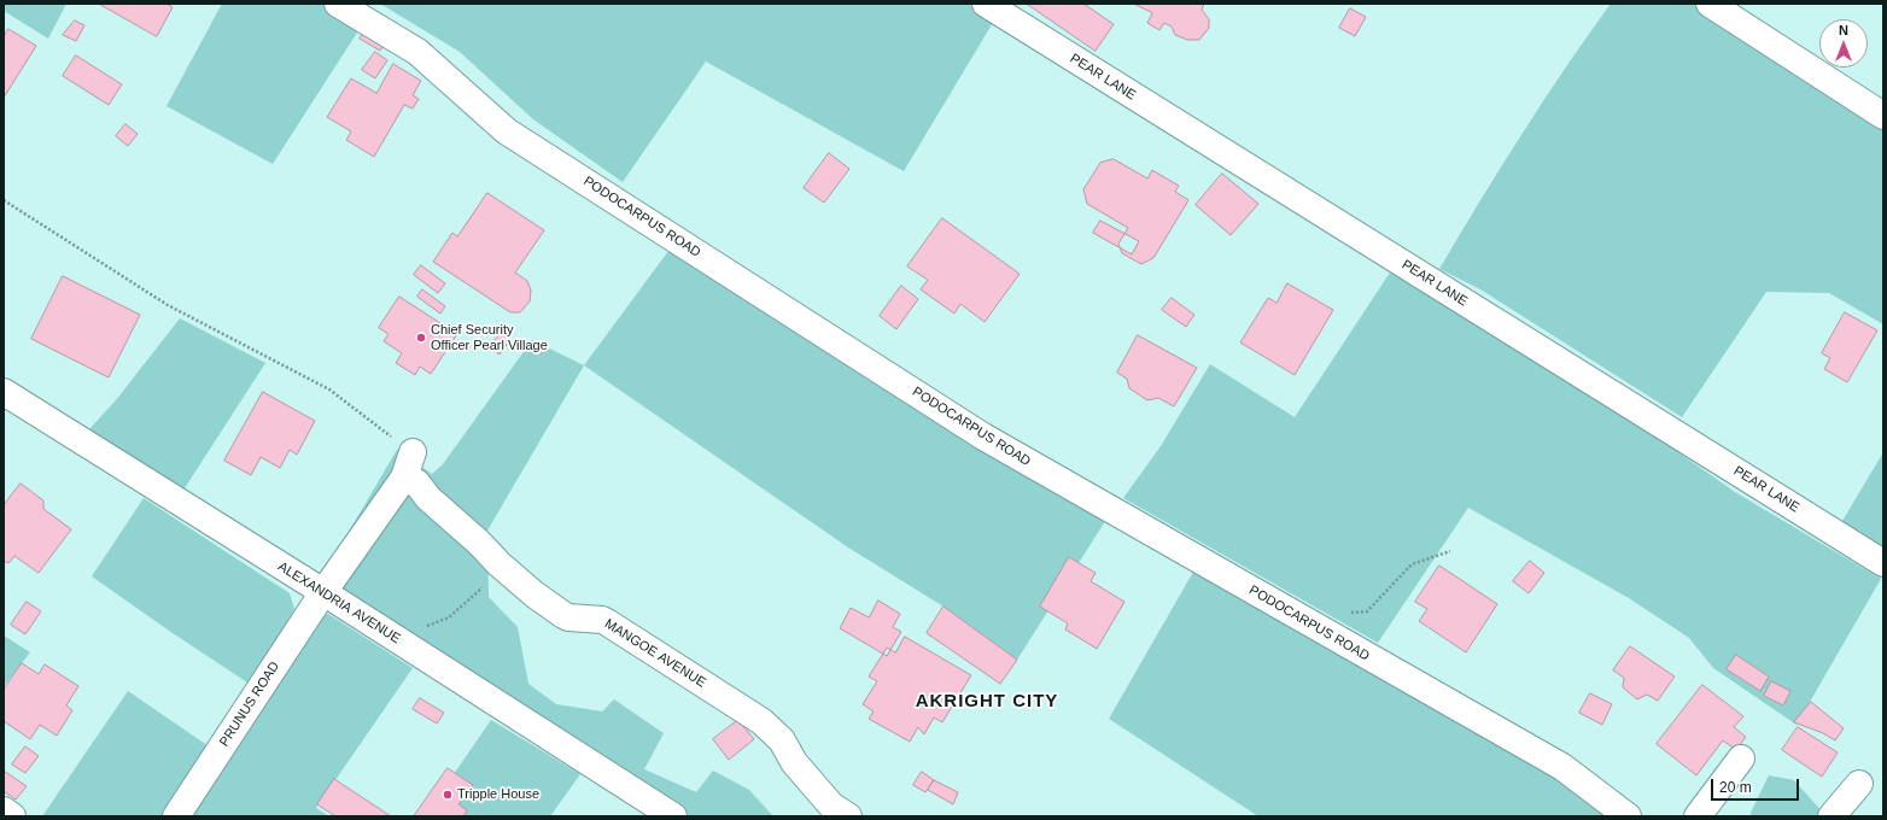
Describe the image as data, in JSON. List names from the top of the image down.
{
  "streets": {
    "street": [
      "PEAR LANE",
      "PODOCARPUS ROAD",
      "ALEXANDRIA AVENUE",
      "MANGOE AVENUE",
      "PRUNUS ROAD"
    ]
  },
  "crossings": [
    ["ALEXANDRIA AVENUE", "PRUNUS ROAD"],
    ["MANGOE AVENUE", "PRUNUS ROAD"]
  ],
  "districts": ["AKRIGHT CITY"],
  "places": ["Chief Security Officer Pearl Village", "Tripple House"],
  "scale_bar": "20 m",
  "north": "top"
}
